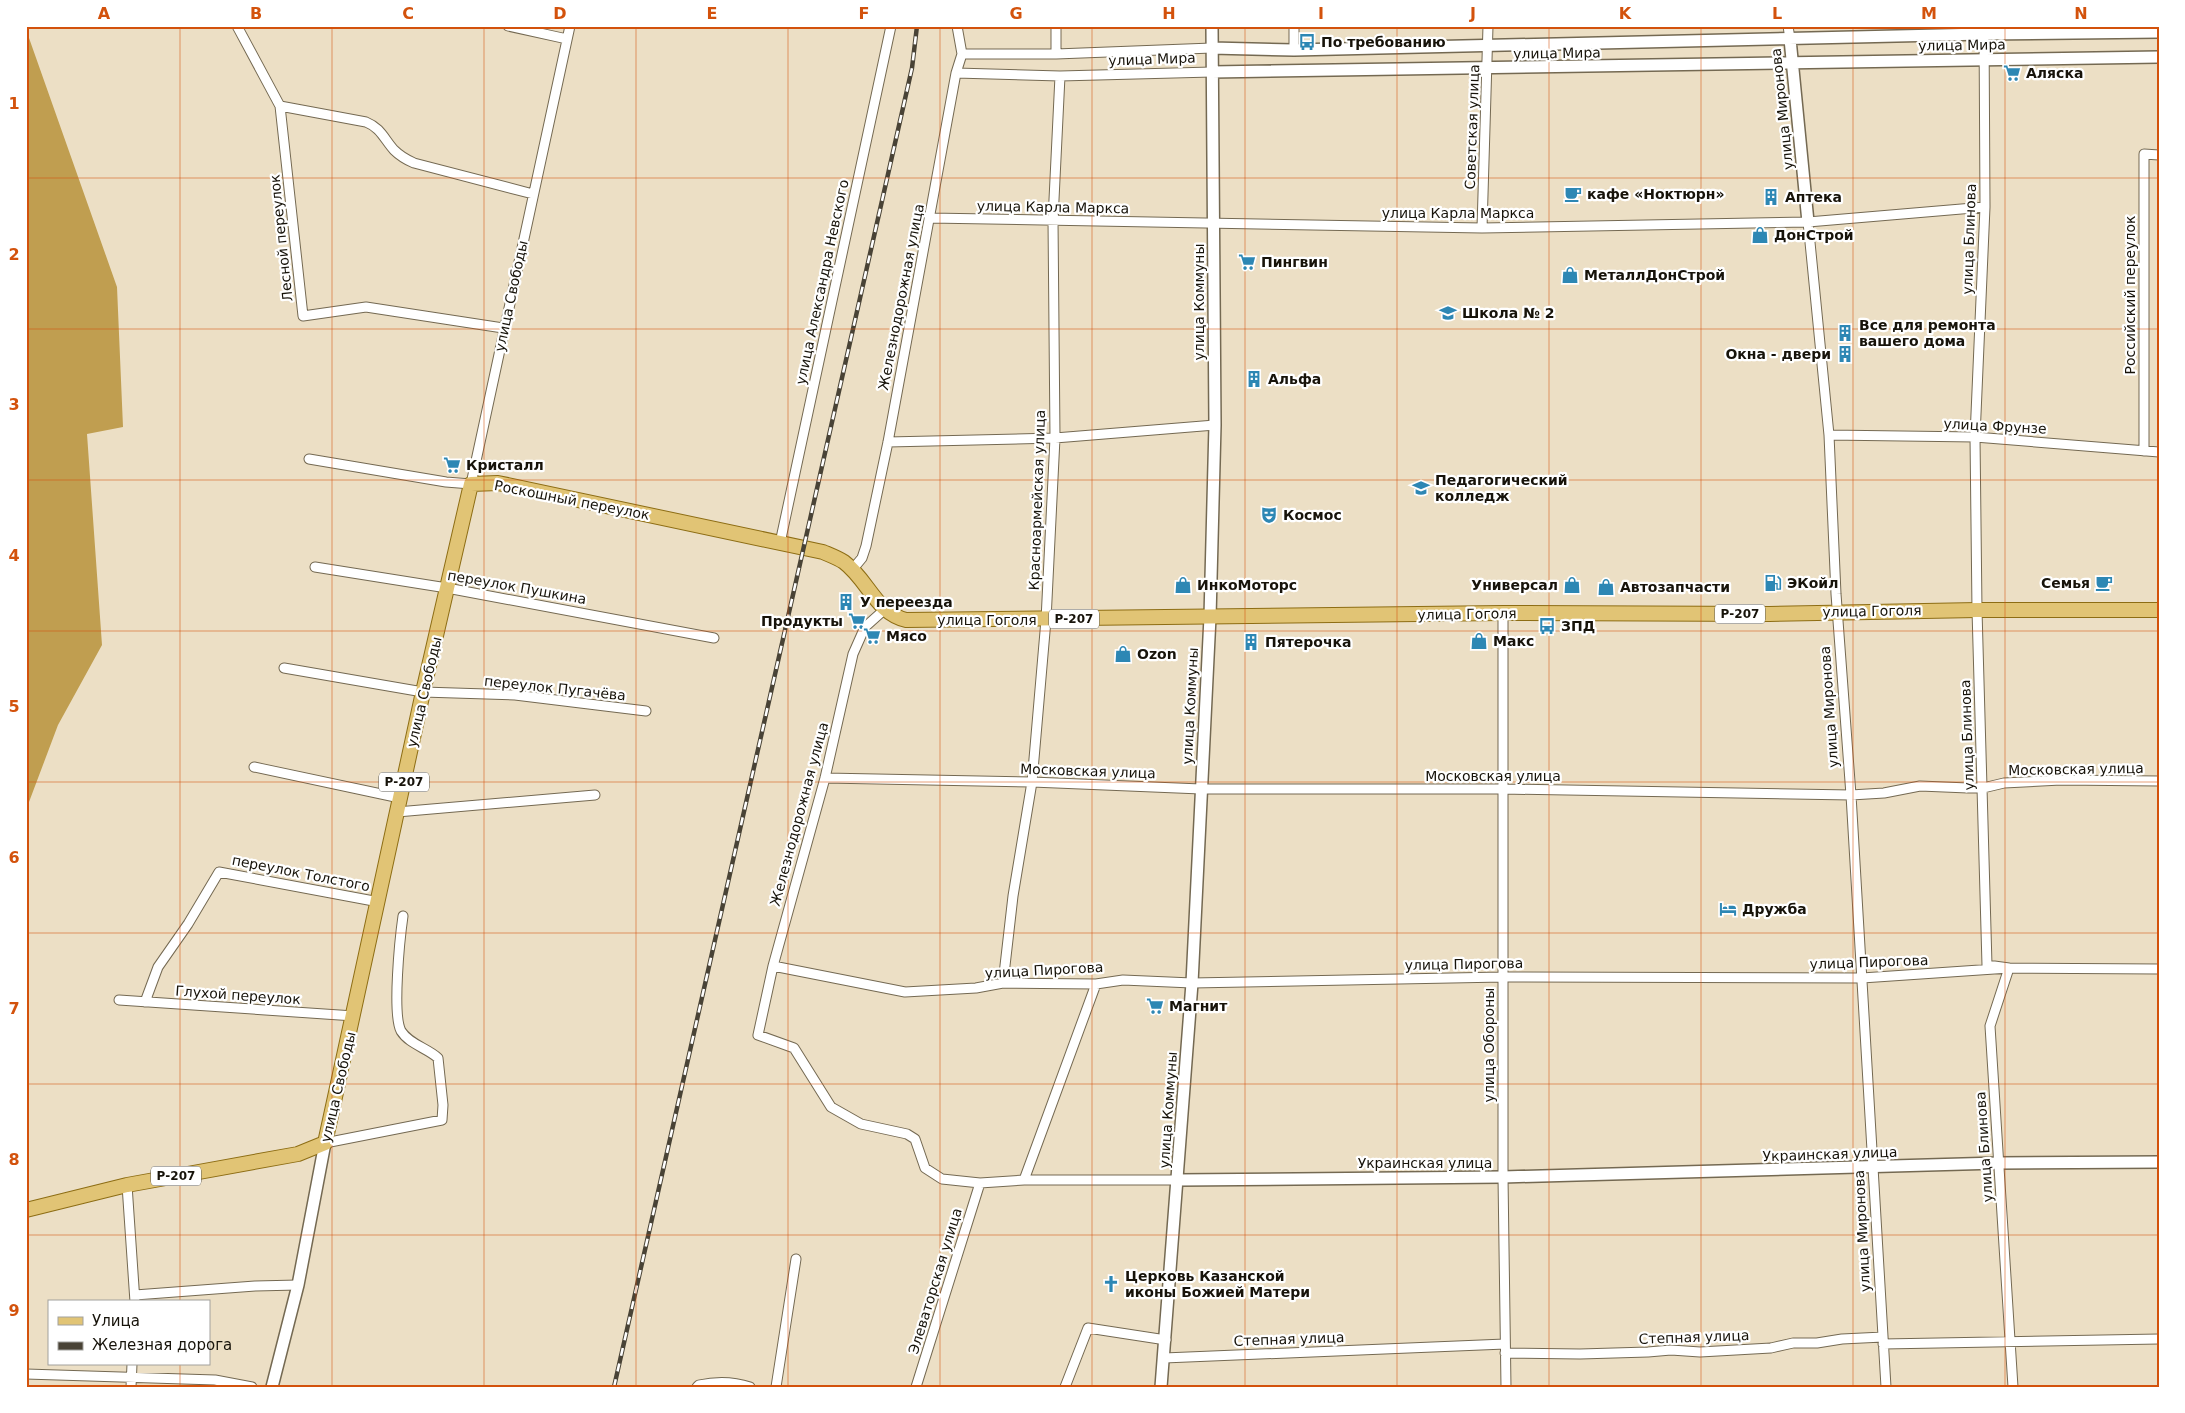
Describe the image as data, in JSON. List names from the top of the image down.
{
  "streets": {
    "main road": [
      "улица Свободы",
      "Роскошный переулок",
      "улица Гоголя",
      "Р-207"
    ],
    "street": [
      "улица Мира",
      "улица Миронова",
      "Советская улица",
      "улица Карла Маркса",
      "Лесной переулок",
      "улица Блинова",
      "улица Александра Невского",
      "Российский переулок",
      "Железнодорожная улица",
      "улица Коммуны",
      "улица Фрунзе",
      "Красноармейская улица",
      "переулок Пушкина",
      "переулок Пугачёва",
      "Московская улица",
      "переулок Толстого",
      "улица Пирогова",
      "Глухой переулок",
      "улица Обороны",
      "Украинская улица",
      "Элеваторская улица",
      "Степная улица"
    ]
  },
  "crossings": [
    ["улица Мира", "улица Миронова"],
    ["улица Мира", "Советская улица"],
    ["улица Мира", "улица Блинова"],
    ["улица Мира", "Железнодорожная улица"],
    ["улица Мира", "улица Коммуны"],
    ["улица Мира", "Красноармейская улица"],
    ["улица Миронова", "улица Карла Маркса"],
    ["улица Миронова", "улица Фрунзе"],
    ["улица Миронова", "улица Гоголя"],
    ["улица Миронова", "Московская улица"],
    ["улица Миронова", "улица Пирогова"],
    ["улица Миронова", "Украинская улица"],
    ["улица Миронова", "Степная улица"],
    ["Советская улица", "улица Карла Маркса"],
    ["улица Карла Маркса", "улица Блинова"],
    ["улица Карла Маркса", "Железнодорожная улица"],
    ["улица Карла Маркса", "улица Коммуны"],
    ["улица Карла Маркса", "Красноармейская улица"],
    ["Лесной переулок", "улица Свободы"],
    ["улица Блинова", "улица Фрунзе"],
    ["улица Блинова", "улица Гоголя"],
    ["улица Блинова", "Московская улица"],
    ["улица Блинова", "улица Пирогова"],
    ["улица Блинова", "Украинская улица"],
    ["улица Блинова", "Степная улица"],
    ["улица Александра Невского", "Роскошный переулок"],
    ["Российский переулок", "улица Фрунзе"],
    ["улица Свободы", "Роскошный переулок"],
    ["улица Свободы", "переулок Пушкина"],
    ["улица Свободы", "Р-207"],
    ["улица Свободы", "переулок Пугачёва"],
    ["улица Свободы", "переулок Толстого"],
    ["улица Свободы", "Глухой переулок"],
    ["Железнодорожная улица", "улица Гоголя"],
    ["Железнодорожная улица", "Московская улица"],
    ["Железнодорожная улица", "улица Пирогова"],
    ["Железнодорожная улица", "Украинская улица"],
    ["улица Коммуны", "улица Гоголя"],
    ["улица Коммуны", "Московская улица"],
    ["улица Коммуны", "улица Пирогова"],
    ["улица Коммуны", "Украинская улица"],
    ["улица Коммуны", "Степная улица"],
    ["Роскошный переулок", "улица Гоголя"],
    ["Красноармейская улица", "улица Гоголя"],
    ["Красноармейская улица", "Московская улица"],
    ["Красноармейская улица", "улица Пирогова"],
    ["улица Гоголя", "улица Обороны"],
    ["Московская улица", "улица Обороны"],
    ["переулок Толстого", "Глухой переулок"],
    ["улица Пирогова", "улица Обороны"],
    ["улица Обороны", "Украинская улица"],
    ["улица Обороны", "Степная улица"],
    ["Украинская улица", "Элеваторская улица"]
  ],
  "places": {
    "bus stop": ["По требованию", "ЗПД"],
    "supermarket": [
      "Аляска",
      "Пингвин",
      "Кристалл",
      "Продукты",
      "Мясо",
      "Магнит"
    ],
    "cafe": ["кафе «Ноктюрн»", "Семья"],
    "building": [
      "Аптека",
      "Все для ремонта вашего дома",
      "Окна - двери",
      "Альфа",
      "У переезда",
      "Пятерочка"
    ],
    "shop": [
      "ДонСтрой",
      "МеталлДонСтрой",
      "ИнкоМоторс",
      "Универсал",
      "Автозапчасти",
      "Макс",
      "Ozon"
    ],
    "school or university": ["Школа № 2", "Педагогический колледж"],
    "theatre": ["Космос"],
    "fuel station": ["ЭКойл"],
    "hotel": ["Дружба"],
    "church": ["Церковь Казанской иконы Божией Матери"]
  },
  "legend": ["Улица", "Железная дорога"],
  "grid": {
    "columns": [
      "A",
      "B",
      "C",
      "D",
      "E",
      "F",
      "G",
      "H",
      "I",
      "J",
      "K",
      "L",
      "M",
      "N"
    ],
    "rows": [
      "1",
      "2",
      "3",
      "4",
      "5",
      "6",
      "7",
      "8",
      "9"
    ]
  }
}
